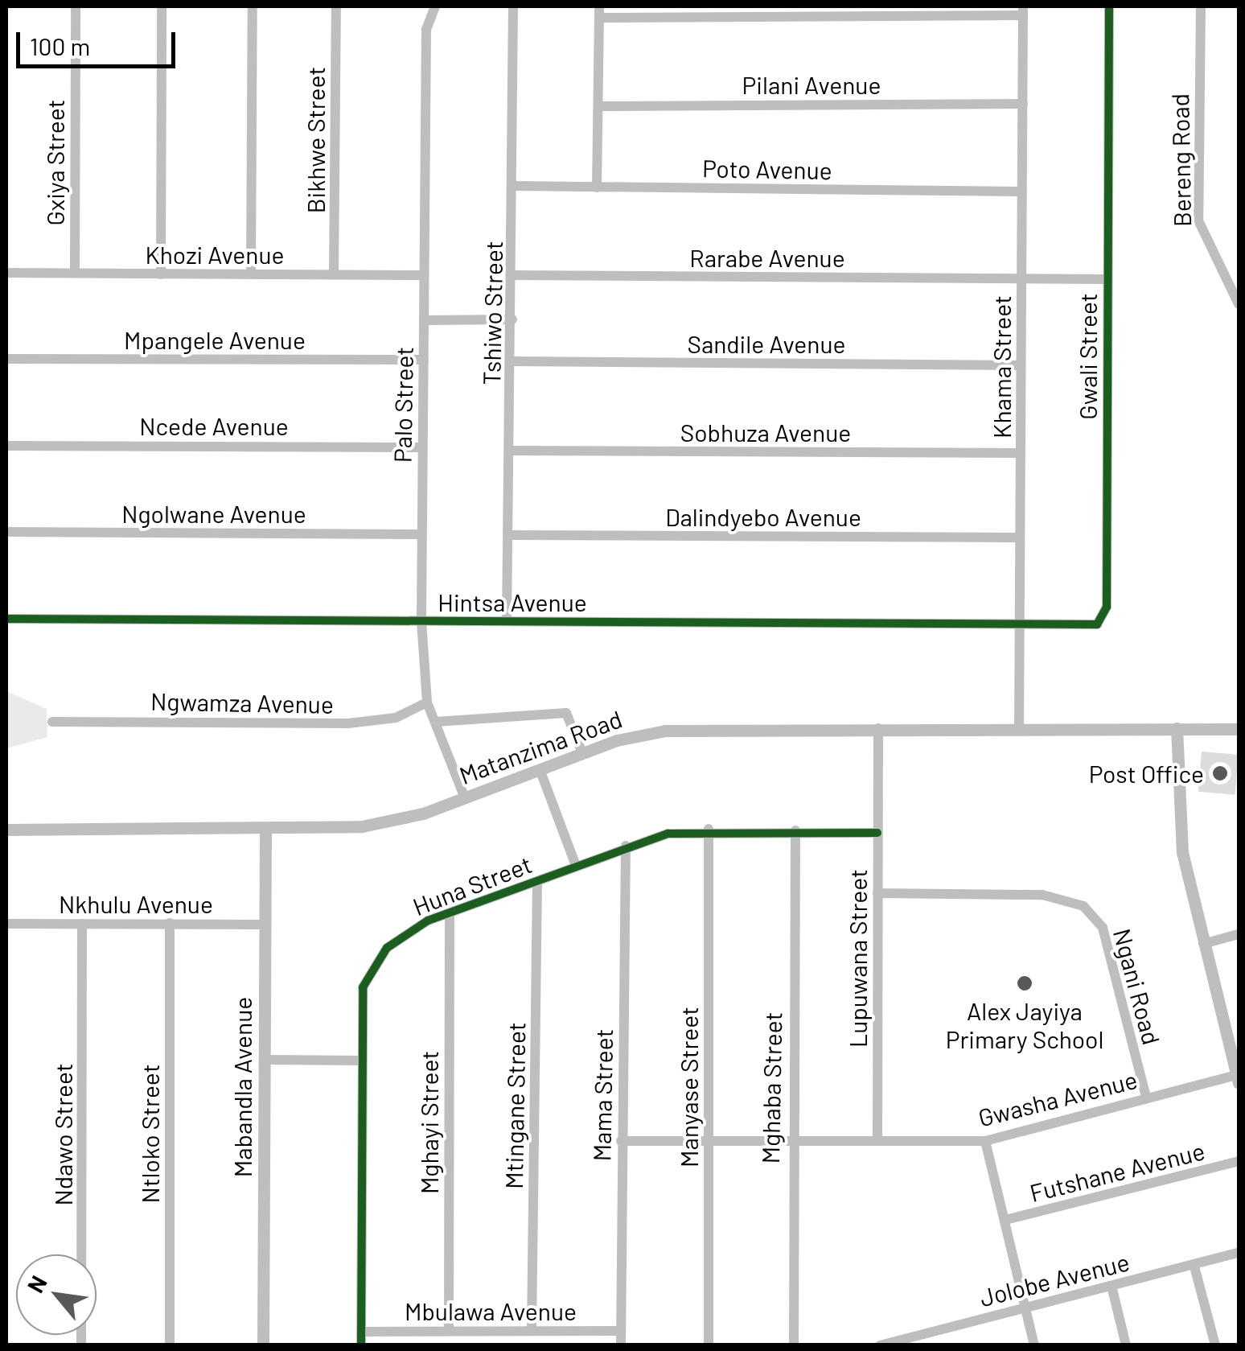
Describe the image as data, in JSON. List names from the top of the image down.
{
  "streets": {
    "street": [
      "Pilani Avenue",
      "Bikhwe Street",
      "Bereng Road",
      "Gxiya Street",
      "Poto Avenue",
      "Khozi Avenue",
      "Rarabe Avenue",
      "Tshiwo Street",
      "Mpangele Avenue",
      "Sandile Avenue",
      "Gwali Street",
      "Khama Street",
      "Palo Street",
      "Ncede Avenue",
      "Sobhuza Avenue",
      "Ngolwane Avenue",
      "Dalindyebo Avenue",
      "Hintsa Avenue",
      "Ngwamza Avenue",
      "Matanzima Road",
      "Huna Street",
      "Nkhulu Avenue",
      "Lupuwana Street",
      "Ngani Road",
      "Mabandla Avenue",
      "Manyase Street",
      "Mghaba Street",
      "Mama Street",
      "Gwasha Avenue",
      "Mtingane Street",
      "Mghayi Street",
      "Ntloko Street",
      "Ndawo Street",
      "Futshane Avenue",
      "Jolobe Avenue",
      "Mbulawa Avenue"
    ]
  },
  "crossings": [
    ["Pilani Avenue", "Khama Street"],
    ["Bikhwe Street", "Khozi Avenue"],
    ["Gxiya Street", "Khozi Avenue"],
    ["Poto Avenue", "Tshiwo Street"],
    ["Poto Avenue", "Khama Street"],
    ["Khozi Avenue", "Palo Street"],
    ["Rarabe Avenue", "Tshiwo Street"],
    ["Rarabe Avenue", "Gwali Street"],
    ["Rarabe Avenue", "Khama Street"],
    ["Tshiwo Street", "Sandile Avenue"],
    ["Tshiwo Street", "Sobhuza Avenue"],
    ["Tshiwo Street", "Dalindyebo Avenue"],
    ["Tshiwo Street", "Hintsa Avenue"],
    ["Mpangele Avenue", "Palo Street"],
    ["Sandile Avenue", "Khama Street"],
    ["Gwali Street", "Khama Street"],
    ["Gwali Street", "Hintsa Avenue"],
    ["Khama Street", "Sobhuza Avenue"],
    ["Khama Street", "Dalindyebo Avenue"],
    ["Khama Street", "Hintsa Avenue"],
    ["Khama Street", "Matanzima Road"],
    ["Palo Street", "Ncede Avenue"],
    ["Palo Street", "Ngolwane Avenue"],
    ["Palo Street", "Hintsa Avenue"],
    ["Palo Street", "Ngwamza Avenue"],
    ["Palo Street", "Matanzima Road"],
    ["Matanzima Road", "Lupuwana Street"],
    ["Matanzima Road", "Mabandla Avenue"],
    ["Huna Street", "Lupuwana Street"],
    ["Huna Street", "Manyase Street"],
    ["Huna Street", "Mghaba Street"],
    ["Huna Street", "Mama Street"],
    ["Huna Street", "Mtingane Street"],
    ["Huna Street", "Mghayi Street"],
    ["Huna Street", "Mbulawa Avenue"],
    ["Nkhulu Avenue", "Mabandla Avenue"],
    ["Nkhulu Avenue", "Ntloko Street"],
    ["Nkhulu Avenue", "Ndawo Street"],
    ["Lupuwana Street", "Ngani Road"],
    ["Lupuwana Street", "Gwasha Avenue"],
    ["Ngani Road", "Gwasha Avenue"],
    ["Manyase Street", "Gwasha Avenue"],
    ["Mghaba Street", "Gwasha Avenue"],
    ["Mama Street", "Gwasha Avenue"],
    ["Mama Street", "Mbulawa Avenue"],
    ["Mtingane Street", "Mbulawa Avenue"],
    ["Mghayi Street", "Mbulawa Avenue"]
  ],
  "places": ["Post Office", "Alex Jayiya Primary School"],
  "scale_bar": "100 m",
  "north": "top left"
}
